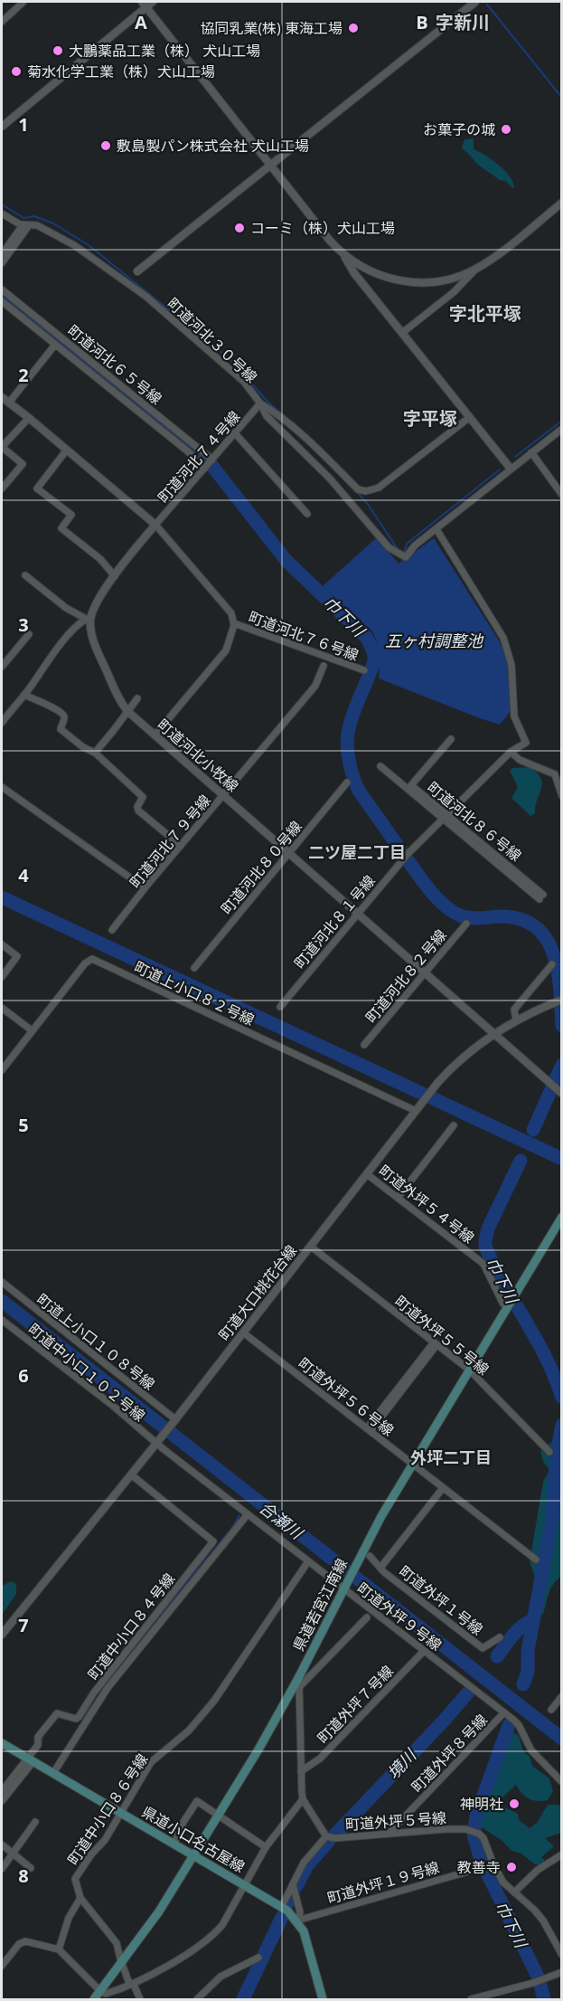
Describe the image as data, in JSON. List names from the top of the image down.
{
  "streets": {
    "main road": ["県道若宮江南線", "県道小口名古屋線"],
    "street": [
      "町道河北３０号線",
      "町道河北６５号線",
      "町道河北７４号線",
      "町道河北７６号線",
      "町道河北小牧線",
      "町道河北８６号線",
      "町道河北７９号線",
      "町道河北８０号線",
      "町道河北８１号線",
      "町道河北８２号線",
      "町道上小口８２号線",
      "町道外坪５４号線",
      "町道大口桃花台線",
      "町道外坪５５号線",
      "町道上小口１０８号線",
      "町道中小口１０２号線",
      "町道外坪５６号線",
      "町道外坪１号線",
      "町道外坪９号線",
      "町道中小口８４号線",
      "町道外坪７号線",
      "町道外坪８号線",
      "町道中小口８６号線",
      "町道外坪５号線",
      "町道外坪１９号線"
    ]
  },
  "crossings": [
    ["町道河北３０号線", "町道河北７４号線"],
    ["町道河北３０号線", "町道河北８１号線"],
    ["町道河北６５号線", "町道河北７４号線"],
    ["町道河北小牧線", "町道河北７９号線"],
    ["町道河北小牧線", "町道河北８０号線"],
    ["町道河北小牧線", "町道河北８１号線"],
    ["町道河北小牧線", "町道河北８２号線"],
    ["町道河北小牧線", "町道大口桃花台線"],
    ["町道河北８６号線", "町道河北８１号線"],
    ["町道上小口８２号線", "町道大口桃花台線"],
    ["町道外坪５４号線", "町道大口桃花台線"],
    ["町道外坪５４号線", "県道若宮江南線"],
    ["町道大口桃花台線", "町道外坪５５号線"],
    ["町道大口桃花台線", "町道上小口１０８号線"],
    ["町道大口桃花台線", "町道中小口１０２号線"],
    ["町道大口桃花台線", "町道外坪５６号線"],
    ["町道大口桃花台線", "町道外坪９号線"],
    ["町道大口桃花台線", "町道中小口８４号線"],
    ["町道外坪５５号線", "県道若宮江南線"],
    ["町道中小口１０２号線", "町道外坪９号線"],
    ["町道外坪５６号線", "県道若宮江南線"],
    ["県道若宮江南線", "町道外坪９号線"],
    ["県道若宮江南線", "町道外坪５号線"],
    ["県道若宮江南線", "県道小口名古屋線"],
    ["町道外坪９号線", "町道外坪７号線"],
    ["町道外坪９号線", "町道外坪８号線"],
    ["町道外坪９号線", "町道中小口８６号線"],
    ["町道中小口８４号線", "県道小口名古屋線"],
    ["町道外坪７号線", "町道外坪５号線"],
    ["町道外坪８号線", "町道外坪５号線"],
    ["町道中小口８６号線", "県道小口名古屋線"],
    ["県道小口名古屋線", "町道外坪１９号線"]
  ],
  "districts": [
    "字新川",
    "字北平塚",
    "字平塚",
    "二ツ屋二丁目",
    "外坪二丁目"
  ],
  "water": [
    "巾下川",
    "五ヶ村調整池",
    "合瀬川",
    "境川"
  ],
  "places": [
    "協同乳業(株) 東海工場",
    "大鵬薬品工業（株） 犬山工場",
    "菊水化学工業（株）犬山工場",
    "お菓子の城",
    "敷島製パン株式会社 犬山工場",
    "コーミ（株）犬山工場",
    "神明社",
    "教善寺"
  ],
  "grid": {
    "columns": ["A", "B"],
    "rows": [
      "1",
      "2",
      "3",
      "4",
      "5",
      "6",
      "7",
      "8"
    ]
  }
}
